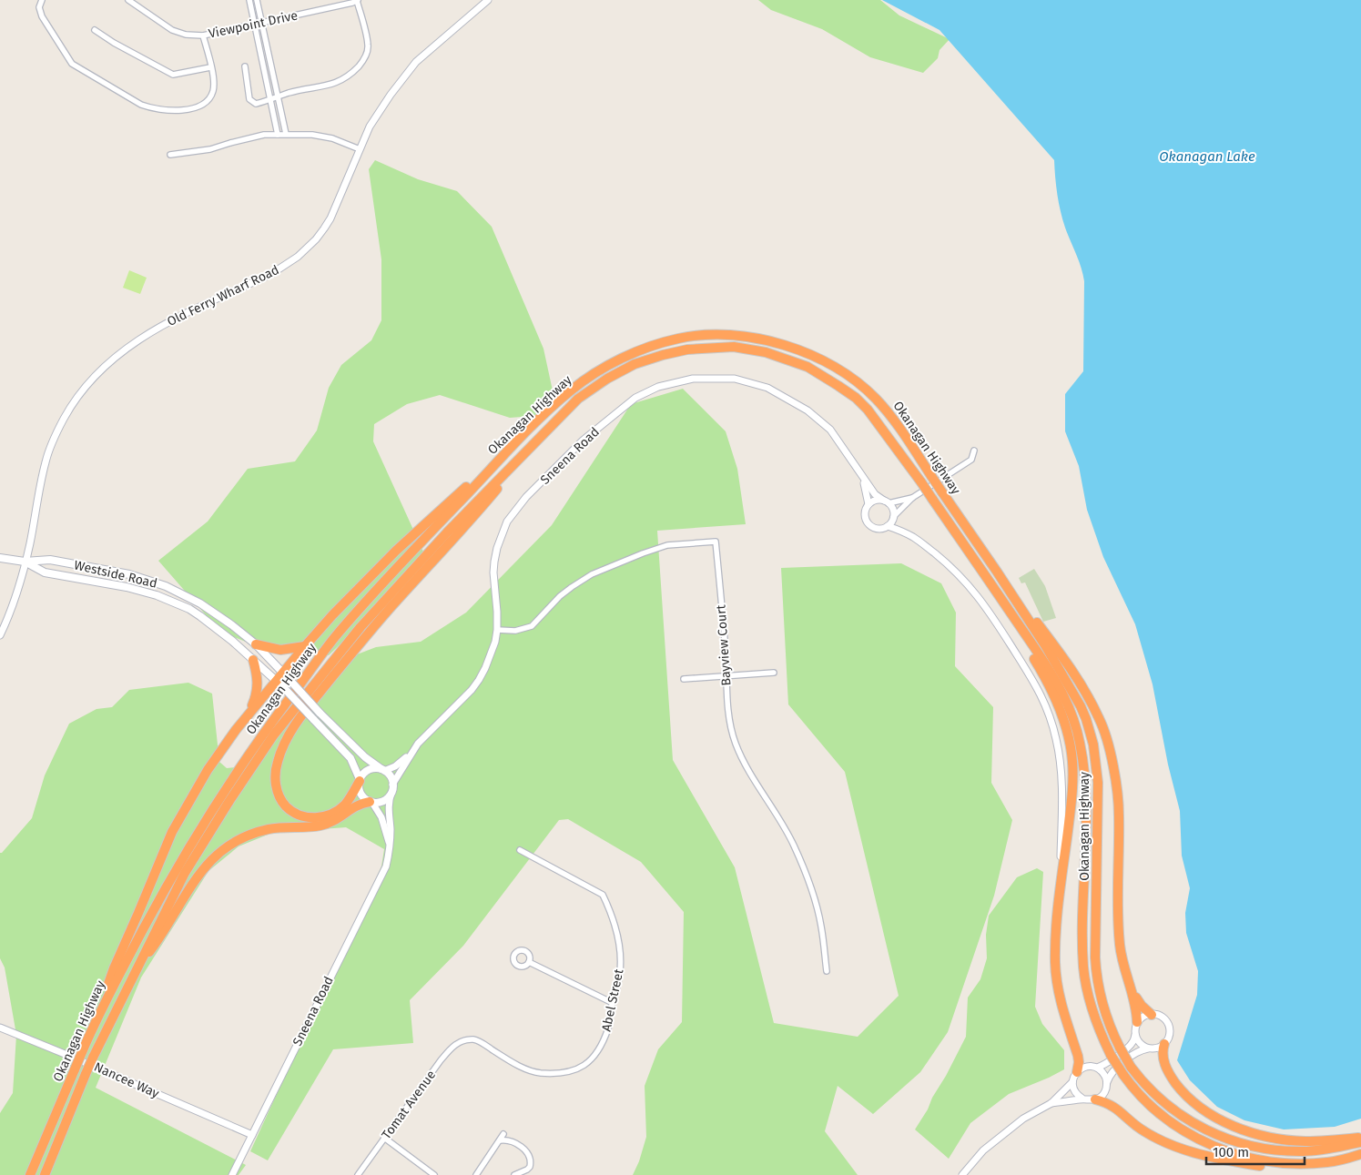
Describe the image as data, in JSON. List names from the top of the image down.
{
  "streets": {
    "highway": ["Okanagan Highway"],
    "main road": ["Westside Road"],
    "street": [
      "Viewpoint Drive",
      "Old Ferry Wharf Road",
      "Sneena Road",
      "Bayview Court",
      "Abel Street",
      "Nancee Way",
      "Tomat Avenue"
    ]
  },
  "crossings": [
    ["Old Ferry Wharf Road", "Westside Road"],
    ["Sneena Road", "Westside Road"],
    ["Sneena Road", "Bayview Court"],
    ["Sneena Road", "Nancee Way"],
    ["Abel Street", "Tomat Avenue"]
  ],
  "water": ["Okanagan Lake"],
  "scale_bar": "100 m"
}
